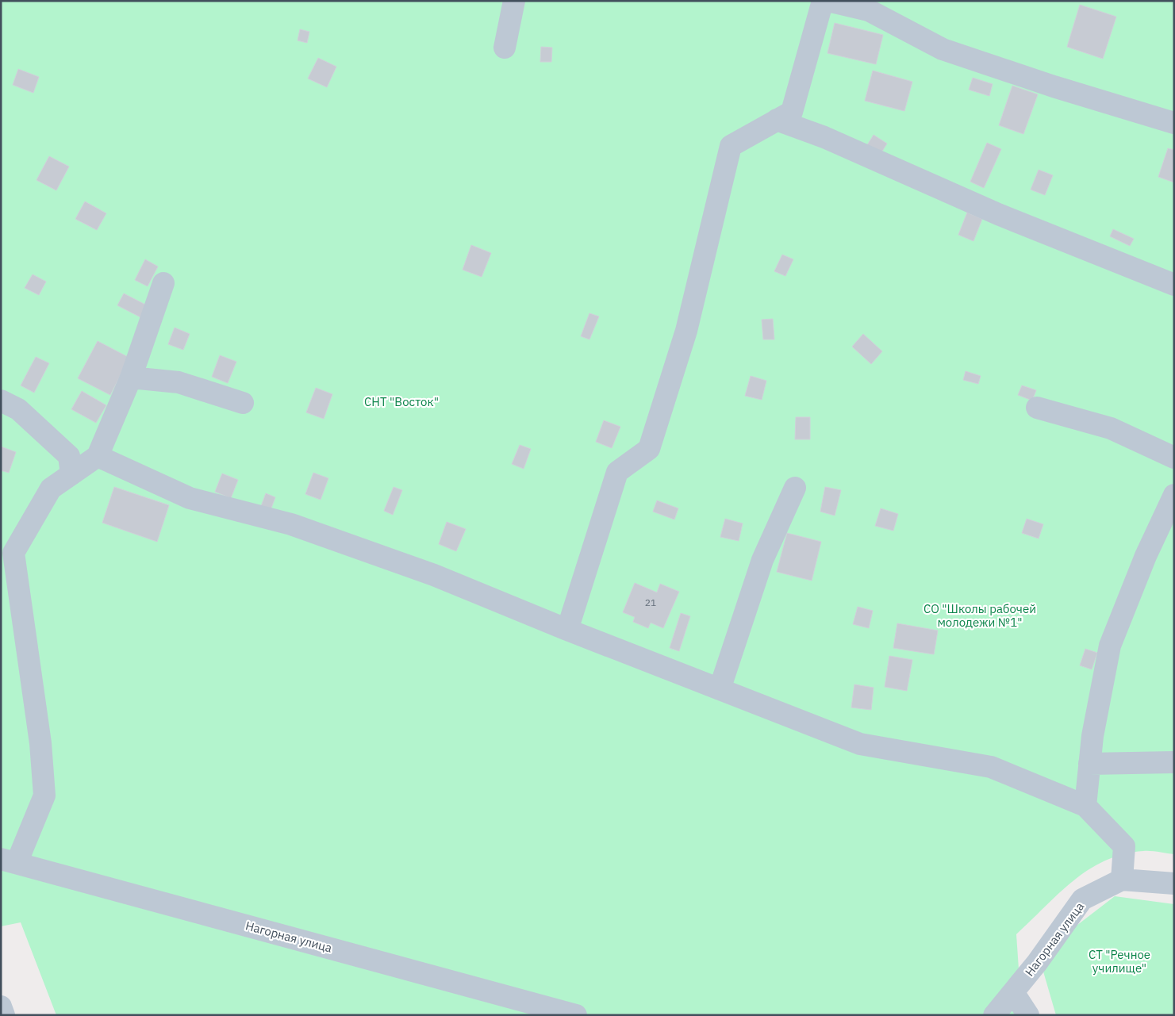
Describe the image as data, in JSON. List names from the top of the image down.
{
  "streets": {
    "street": ["Нагорная улица"]
  },
  "parks": ["СНТ \"Восток\"", "СО \"Школы рабочей молодежи №1\"", "СТ \"Речное училище\""],
  "house_numbers": ["21"]
}
